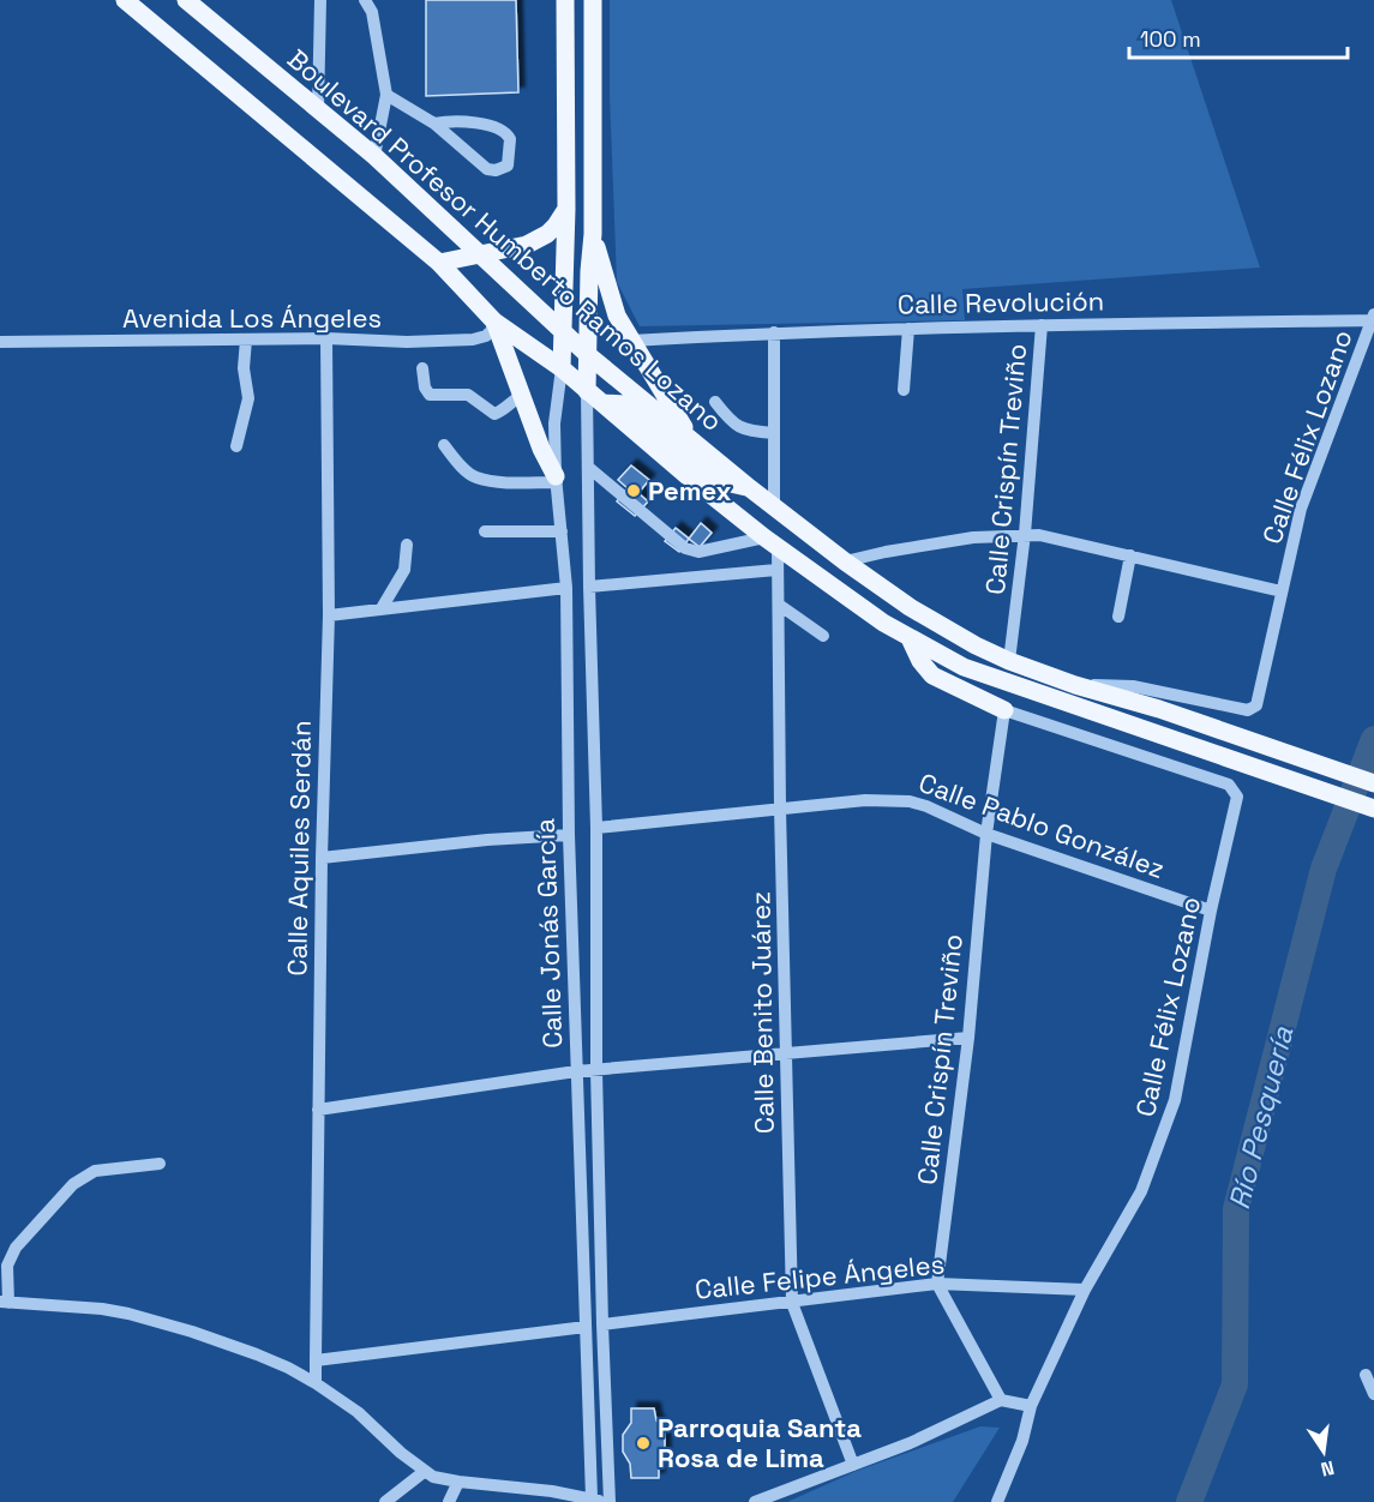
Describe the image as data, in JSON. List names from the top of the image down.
{
  "streets": {
    "main road": ["Boulevard Profesor Humberto Ramos Lozano"],
    "street": [
      "Calle Revolución",
      "Avenida Los Ángeles",
      "Calle Félix Lozano",
      "Calle Crispín Treviño",
      "Calle Pablo González",
      "Calle Aquiles Serdán",
      "Calle Jonás García",
      "Calle Benito Juárez",
      "Calle Felipe Ángeles"
    ]
  },
  "crossings": [
    ["Boulevard Profesor Humberto Ramos Lozano", "Calle Félix Lozano"],
    ["Boulevard Profesor Humberto Ramos Lozano", "Calle Crispín Treviño"],
    ["Calle Revolución", "Calle Félix Lozano"],
    ["Calle Revolución", "Calle Crispín Treviño"],
    ["Avenida Los Ángeles", "Calle Aquiles Serdán"],
    ["Calle Félix Lozano", "Calle Crispín Treviño"],
    ["Calle Félix Lozano", "Calle Pablo González"],
    ["Calle Félix Lozano", "Calle Felipe Ángeles"],
    ["Calle Crispín Treviño", "Calle Pablo González"],
    ["Calle Crispín Treviño", "Calle Felipe Ángeles"],
    ["Calle Pablo González", "Calle Jonás García"],
    ["Calle Pablo González", "Calle Benito Juárez"],
    ["Calle Jonás García", "Calle Felipe Ángeles"],
    ["Calle Benito Juárez", "Calle Felipe Ángeles"]
  ],
  "water": ["Río Pesquería"],
  "places": ["Pemex", "Parroquia Santa Rosa de Lima"],
  "scale_bar": "100 m",
  "north": "bottom"
}
